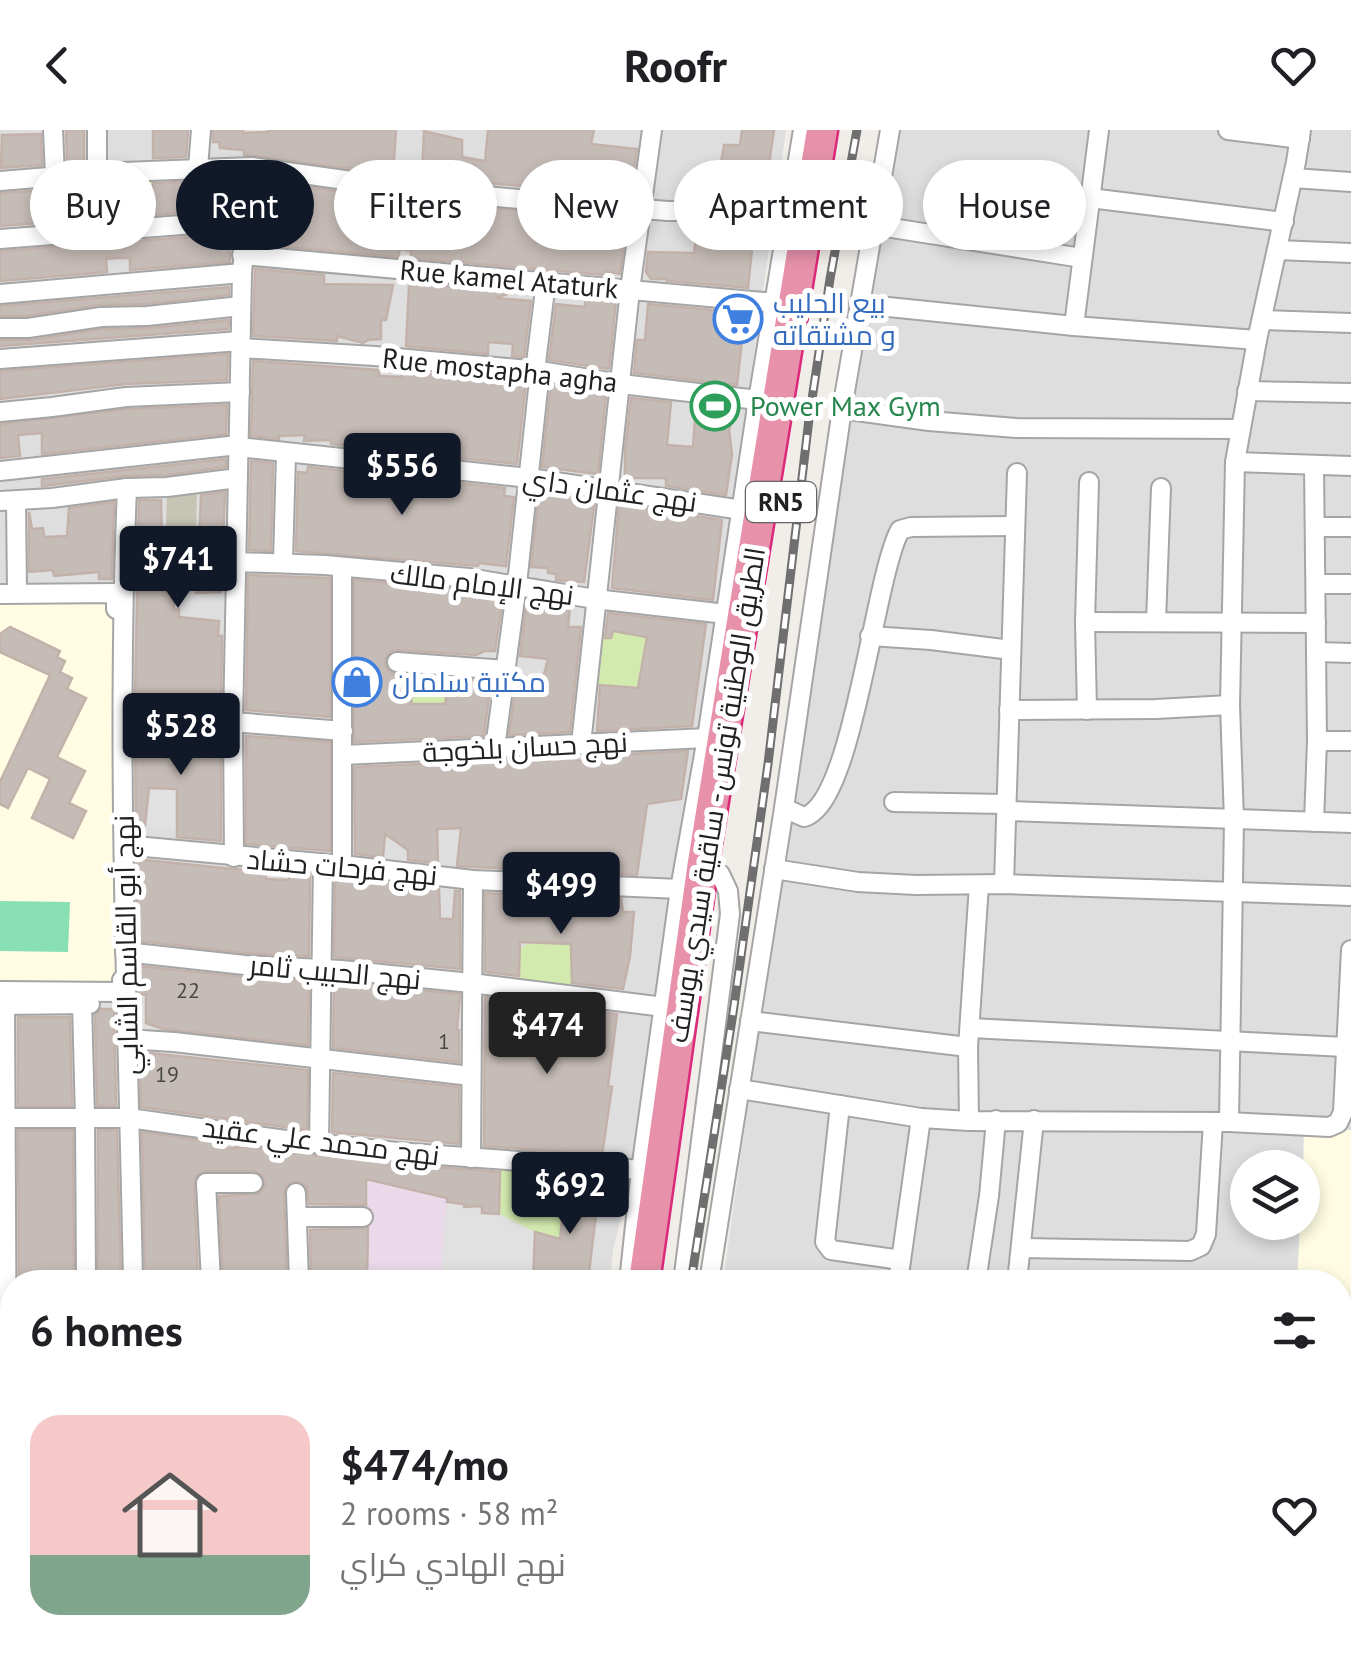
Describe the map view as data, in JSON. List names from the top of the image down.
{
  "streets": {
    "highway": ["RN5", "الطريق الوطنية تونس - ساقية سيدي يوسف"],
    "street": [
      "Rue kamel Ataturk",
      "Rue mostapha agha",
      "نهج عثمان داي",
      "نهج الإمام مالك",
      "نهج حسان بلخوجة",
      "نهج فرحات حشاد",
      "نهج أبو القاسم الشابي",
      "نهج الحبيب ثامر",
      "نهج محمد علي عقيد"
    ]
  },
  "crossings": [
    ["نهج فرحات حشاد", "نهج أبو القاسم الشابي"],
    ["نهج أبو القاسم الشابي", "نهج الحبيب ثامر"],
    ["نهج أبو القاسم الشابي", "نهج محمد علي عقيد"]
  ],
  "places": {
    "supermarket": ["بيع الحليب و مشتقاته"],
    "sports": ["Power Max Gym"],
    "shop": ["مكتبة سلمان"]
  },
  "house_numbers": ["22", "1", "19"],
  "page": {
    "header": "Roofr",
    "chip": [
      "Buy",
      "Rent",
      "Filters",
      "New",
      "Apartment",
      "House"
    ],
    "price": [
      "$556",
      "$741",
      "$528",
      "$499",
      "$474",
      "$692"
    ],
    "heading": "6 homes",
    "list": [
      {
        "name": "$474/mo",
        "note": "2 rooms · 58 m² · نهج الهادي كراي"
      }
    ]
  }
}
